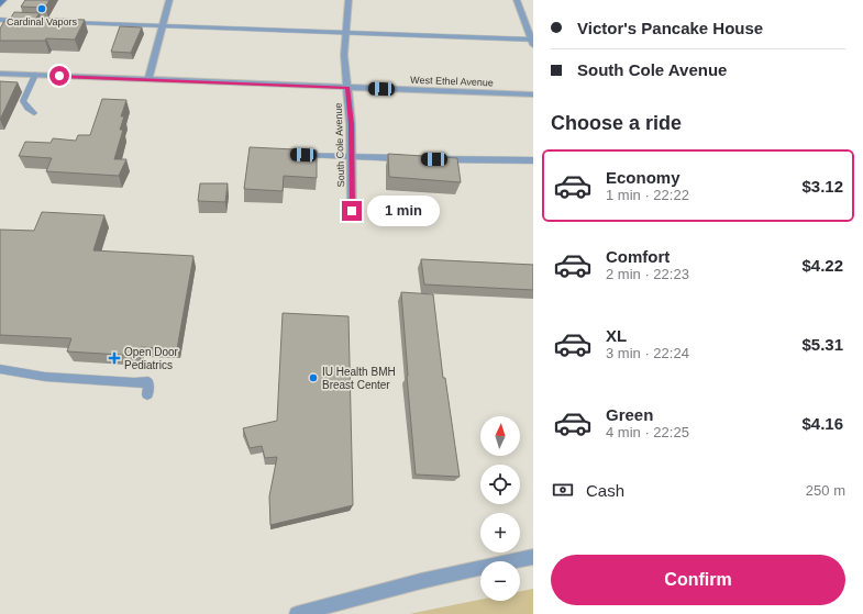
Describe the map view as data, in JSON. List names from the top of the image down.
{
  "streets": {
    "street": ["West Ethel Avenue", "South Cole Avenue"]
  },
  "crossings": [
    ["West Ethel Avenue", "South Cole Avenue"]
  ],
  "places": {
    "other": ["Cardinal Vapors", "IU Health BMH Breast Center"],
    "health": ["Open Door Pediatrics"]
  },
  "north": "top",
  "page": {
    "banner": ["Victor's Pancake House", "South Cole Avenue"],
    "heading": "Choose a ride",
    "list": [
      {
        "name": "Economy",
        "note": "1 min · 22:22",
        "value": "$3.12"
      },
      {
        "name": "Comfort",
        "note": "2 min · 22:23",
        "value": "$4.22"
      },
      {
        "name": "XL",
        "note": "3 min · 22:24",
        "value": "$5.31"
      },
      {
        "name": "Green",
        "note": "4 min · 22:25",
        "value": "$4.16"
      }
    ],
    "bubble": "1 min",
    "map_buttons": ["+", "−"],
    "pay": ["Cash", "250 m"],
    "buttons": "Confirm"
  }
}
